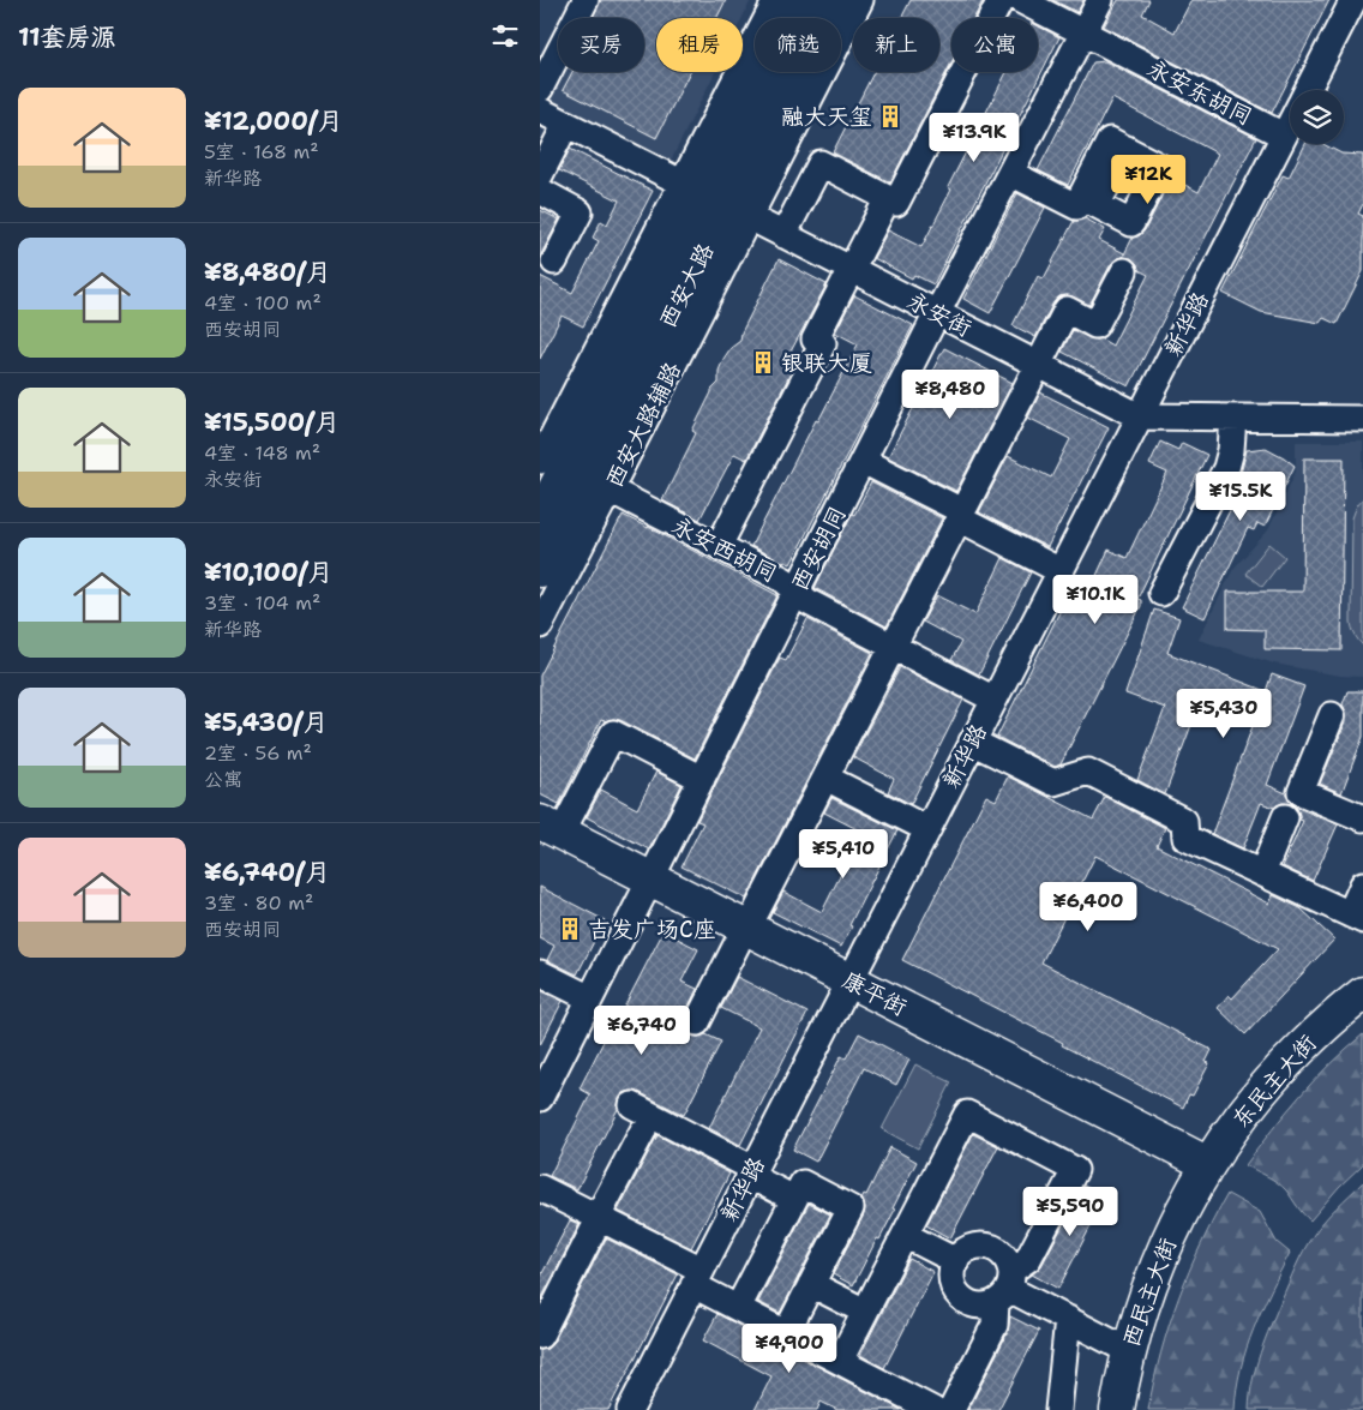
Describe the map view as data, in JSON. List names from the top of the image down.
{
  "streets": {
    "main road": [
      "西安大路",
      "康平街",
      "东民主大街",
      "西民主大街"
    ],
    "street": [
      "永安东胡同",
      "永安街",
      "新华路",
      "西安大路辅路",
      "西安胡同",
      "永安西胡同"
    ]
  },
  "crossings": [
    ["永安东胡同", "新华路"],
    ["永安东胡同", "西安胡同"],
    ["西安大路", "永安街"],
    ["西安大路", "西安大路辅路"],
    ["永安街", "新华路"],
    ["永安街", "西安大路辅路"],
    ["永安街", "西安胡同"],
    ["新华路", "永安西胡同"],
    ["新华路", "康平街"],
    ["西安大路辅路", "永安西胡同"],
    ["西安胡同", "永安西胡同"],
    ["西安胡同", "康平街"],
    ["康平街", "东民主大街"],
    ["康平街", "西民主大街"],
    ["东民主大街", "西民主大街"]
  ],
  "places": {
    "building": ["融大天玺", "银联大厦", "吉发广场C座"]
  },
  "page": {
    "heading": "11套房源",
    "chip": [
      "买房",
      "租房",
      "筛选",
      "新上",
      "公寓"
    ],
    "list": [
      {
        "name": "¥12,000/月",
        "note": "5室 · 168 m² · 新华路"
      },
      {
        "name": "¥8,480/月",
        "note": "4室 · 100 m² · 西安胡同"
      },
      {
        "name": "¥15,500/月",
        "note": "4室 · 148 m² · 永安街"
      },
      {
        "name": "¥10,100/月",
        "note": "3室 · 104 m² · 新华路"
      },
      {
        "name": "¥5,430/月",
        "note": "2室 · 56 m² · 公寓"
      },
      {
        "name": "¥6,740/月",
        "note": "3室 · 80 m² · 西安胡同"
      }
    ],
    "price": [
      "¥13.9K",
      "¥12K",
      "¥8,480",
      "¥15.5K",
      "¥10.1K",
      "¥5,430",
      "¥5,410",
      "¥6,400",
      "¥6,740",
      "¥5,590",
      "¥4,900"
    ]
  }
}
